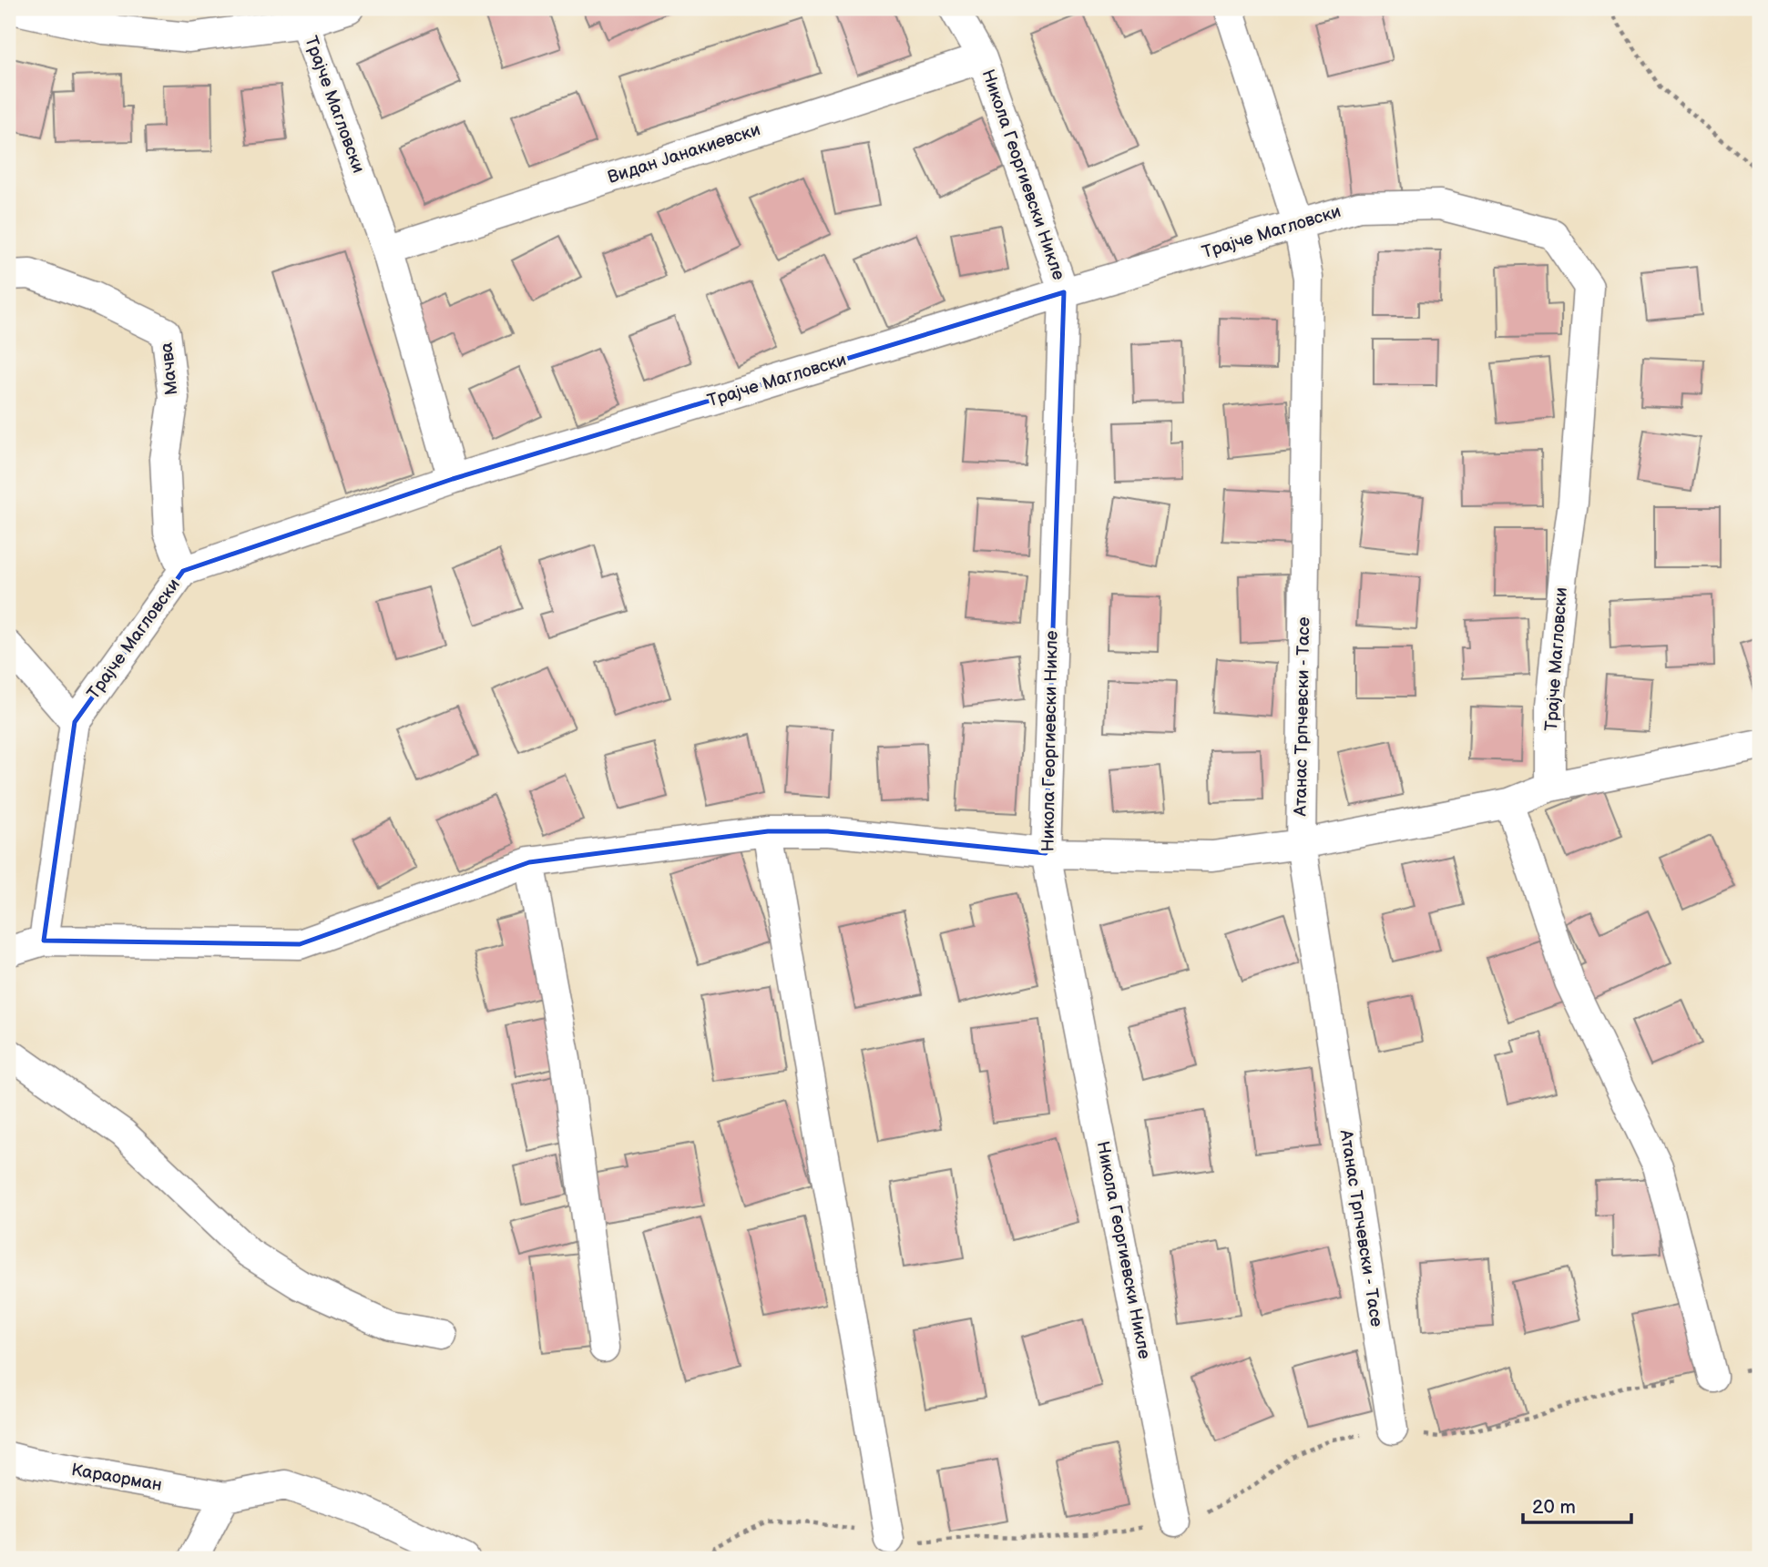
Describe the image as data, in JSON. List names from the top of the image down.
{
  "streets": {
    "street": [
      "Трајче Магловски",
      "Видан Јанакиевски",
      "Никола Георгиевски Никле",
      "Мачва",
      "Атанас Трпчевски - Тасе",
      "Караорман"
    ]
  },
  "crossings": [
    ["Трајче Магловски", "Видан Јанакиевски"],
    ["Трајче Магловски", "Никола Георгиевски Никле"],
    ["Трајче Магловски", "Мачва"],
    ["Трајче Магловски", "Атанас Трпчевски - Тасе"],
    ["Видан Јанакиевски", "Никола Георгиевски Никле"]
  ],
  "scale_bar": "20 m"
}
